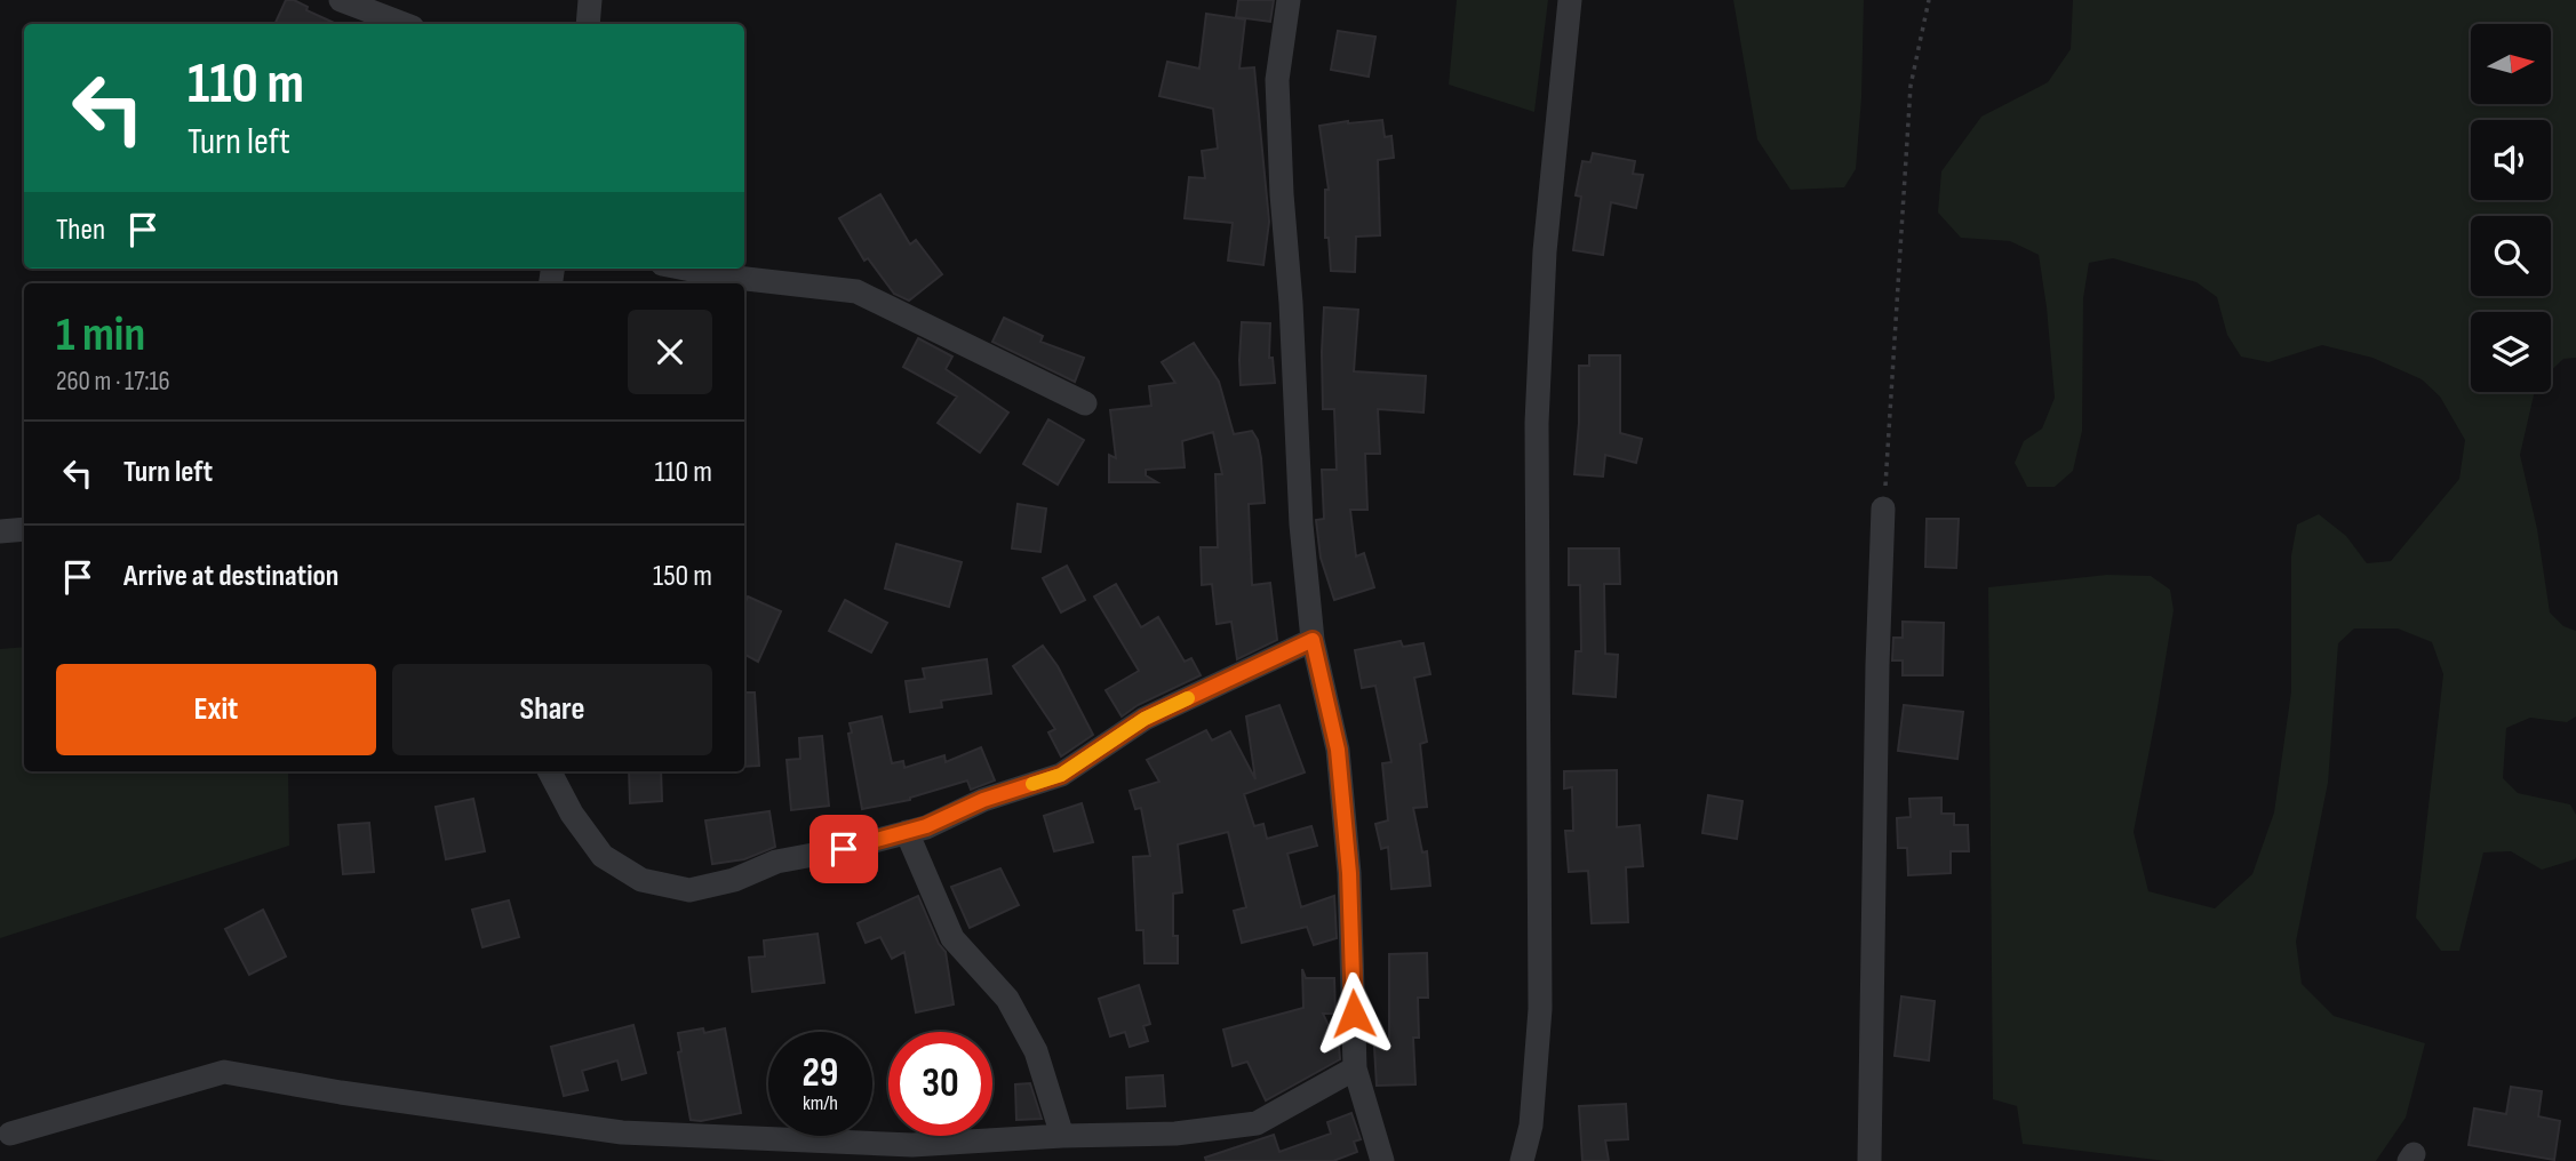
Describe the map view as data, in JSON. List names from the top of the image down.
{
  "north": "right",
  "page": {
    "turn": ["110 m", "Turn left"],
    "then": "Then",
    "heading": ["1 min", "260 m · 17:16"],
    "list": [
      {
        "name": "Turn left",
        "value": "110 m"
      },
      {
        "name": "Arrive at destination",
        "value": "150 m"
      }
    ],
    "buttons": ["Exit", "Share"],
    "speed": "29 km/h",
    "limit": "30"
  }
}
